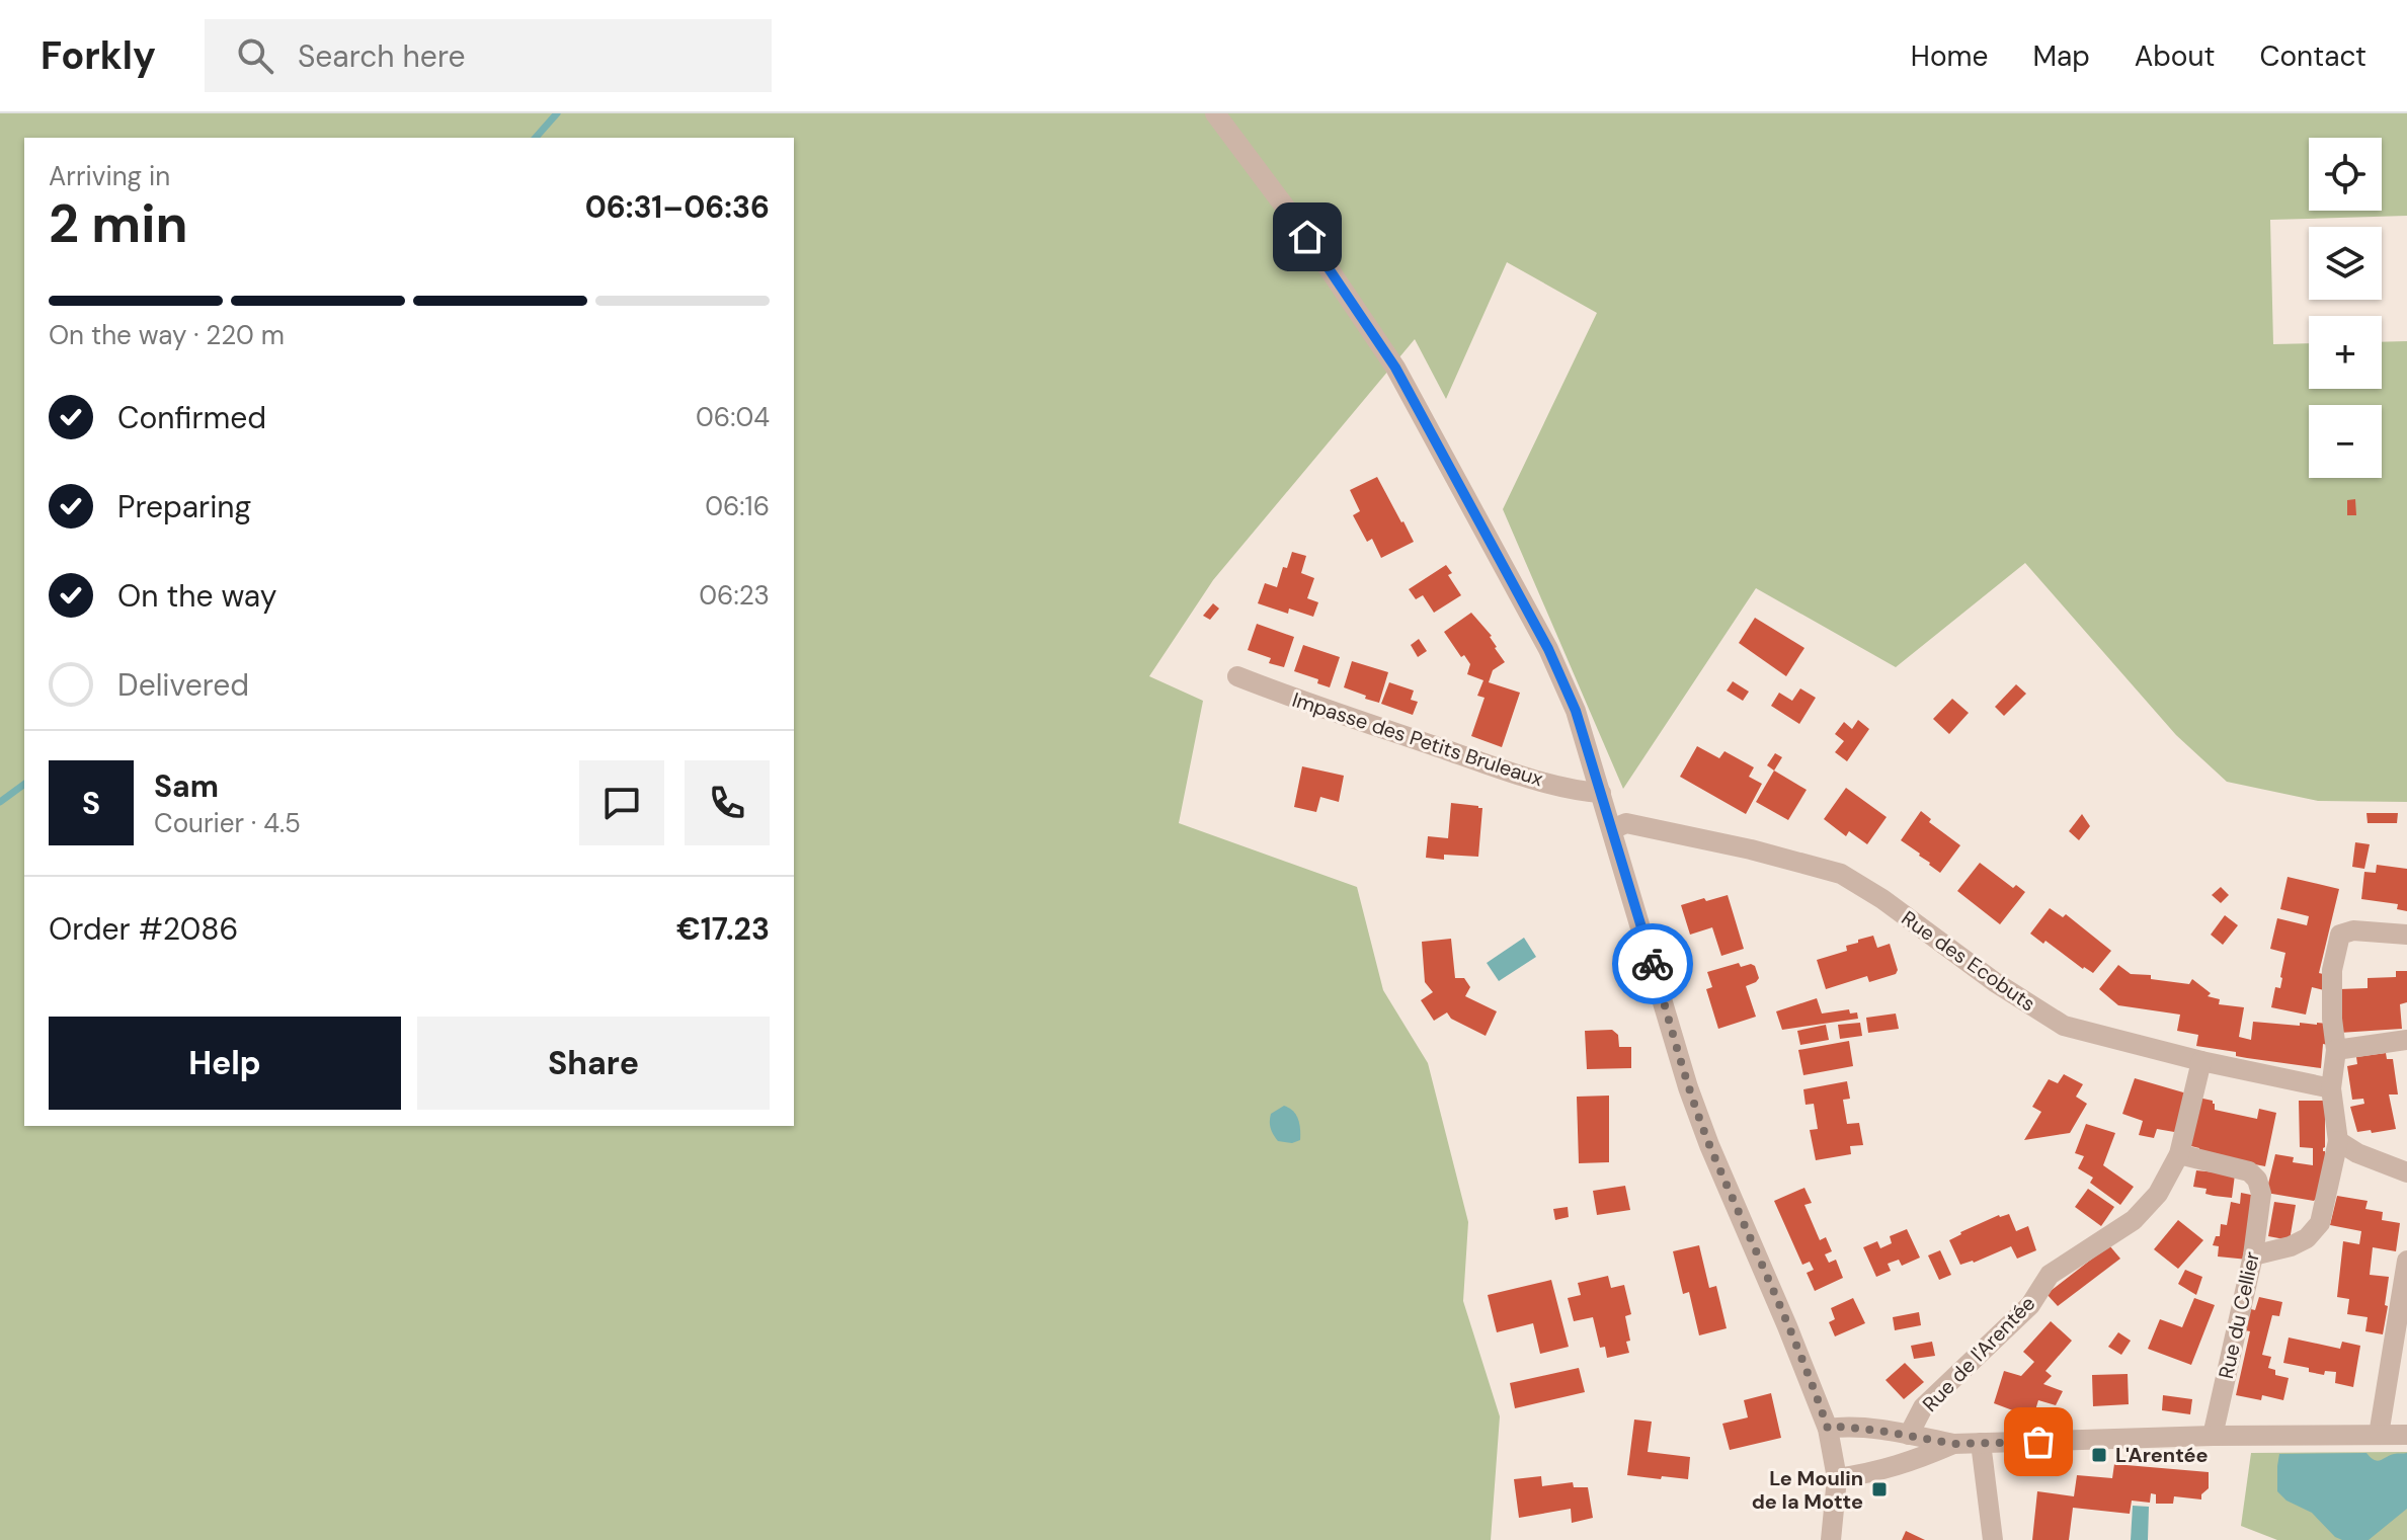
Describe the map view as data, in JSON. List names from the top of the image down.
{
  "streets": {
    "street": [
      "Impasse des Petits Bruleaux",
      "Rue des Ecobuts",
      "Rue du Cellier",
      "Rue de l'Arentée"
    ]
  },
  "crossings": [
    ["Rue des Ecobuts", "Rue de l'Arentée"],
    ["Rue du Cellier", "Rue de l'Arentée"]
  ],
  "places": {
    "transit": ["L'Arentée", "Le Moulin de la Motte"]
  },
  "page": {
    "header": "Forkly",
    "search": "Search here",
    "nav": [
      "Home",
      "Map",
      "About",
      "Contact"
    ],
    "map_buttons": ["+", "−"],
    "heading": ["2 min", "Arriving in", "06:31–06:36"],
    "panel": [
      "Sam",
      "Courier · 4.5",
      "Order #2086",
      "€17.23"
    ],
    "bar": "On the way · 220 m",
    "list": [
      ["Confirmed", "06:04"],
      ["Preparing", "06:16"],
      ["On the way", "06:23"],
      "Delivered"
    ],
    "round": "S",
    "buttons": ["Help", "Share"]
  }
}
